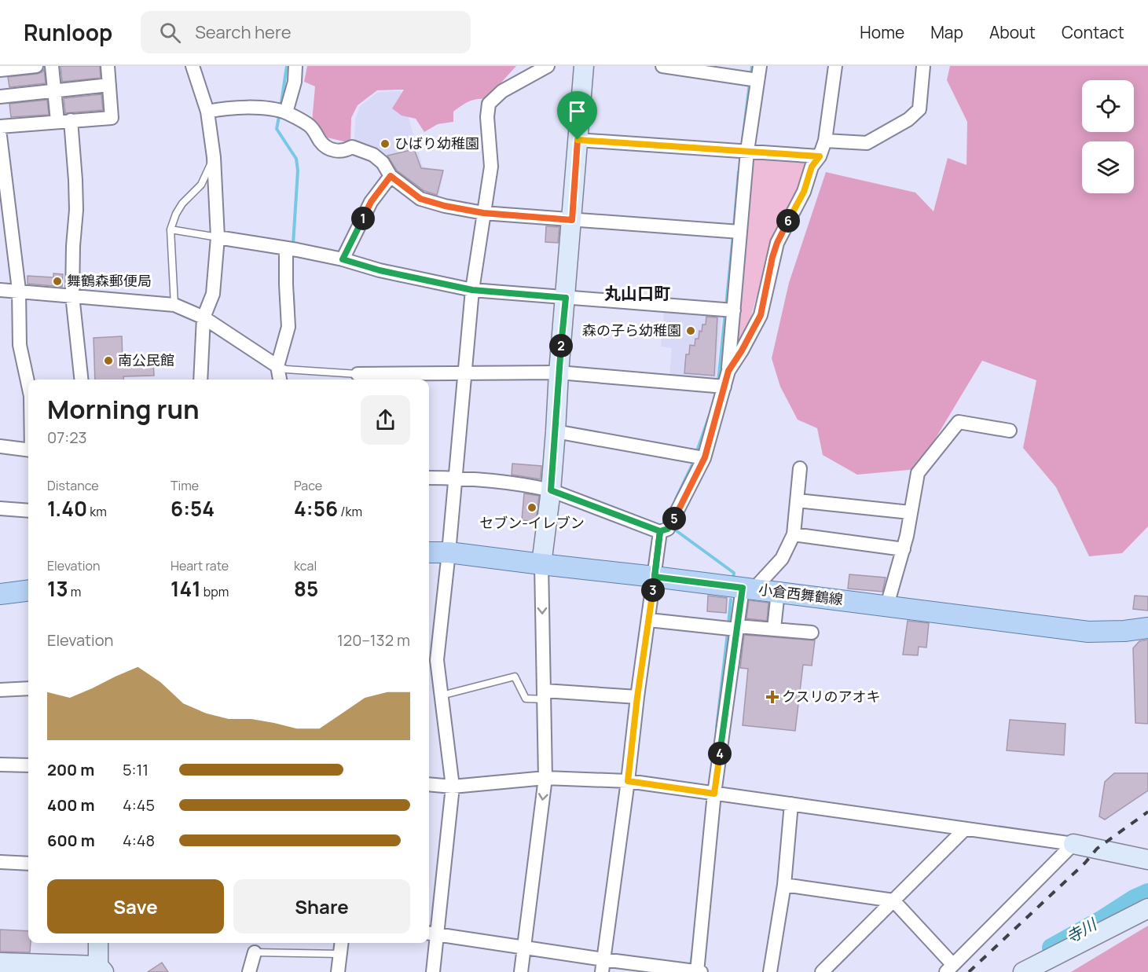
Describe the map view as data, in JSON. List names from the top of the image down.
{
  "streets": {
    "main road": ["小倉西舞鶴線"]
  },
  "districts": ["丸山口町"],
  "water": ["寺川"],
  "places": {
    "other": [
      "ひばり幼稚園",
      "舞鶴森郵便局",
      "森の子ら幼稚園",
      "南公民館",
      "セブン-イレブン"
    ],
    "health": ["クスリのアオキ"]
  },
  "page": {
    "header": "Runloop",
    "search": "Search here",
    "nav": [
      "Home",
      "Map",
      "About",
      "Contact"
    ],
    "pins": [
      "1",
      "6",
      "2",
      "5",
      "3",
      "4"
    ],
    "heading": ["Morning run", "07:23"],
    "stats": [
      ["Distance", "1.40 km"],
      ["Time", "6:54"],
      ["Pace", "4:56 /km"],
      ["Elevation", "13 m"],
      ["Heart rate", "141 bpm"],
      ["kcal", "85"]
    ],
    "chart": ["Elevation", "120–132 m"],
    "list": [
      {
        "name": "200 m",
        "note": "5:11"
      },
      {
        "name": "400 m",
        "note": "4:45"
      },
      {
        "name": "600 m",
        "note": "4:48"
      }
    ],
    "buttons": ["Save", "Share"]
  }
}
